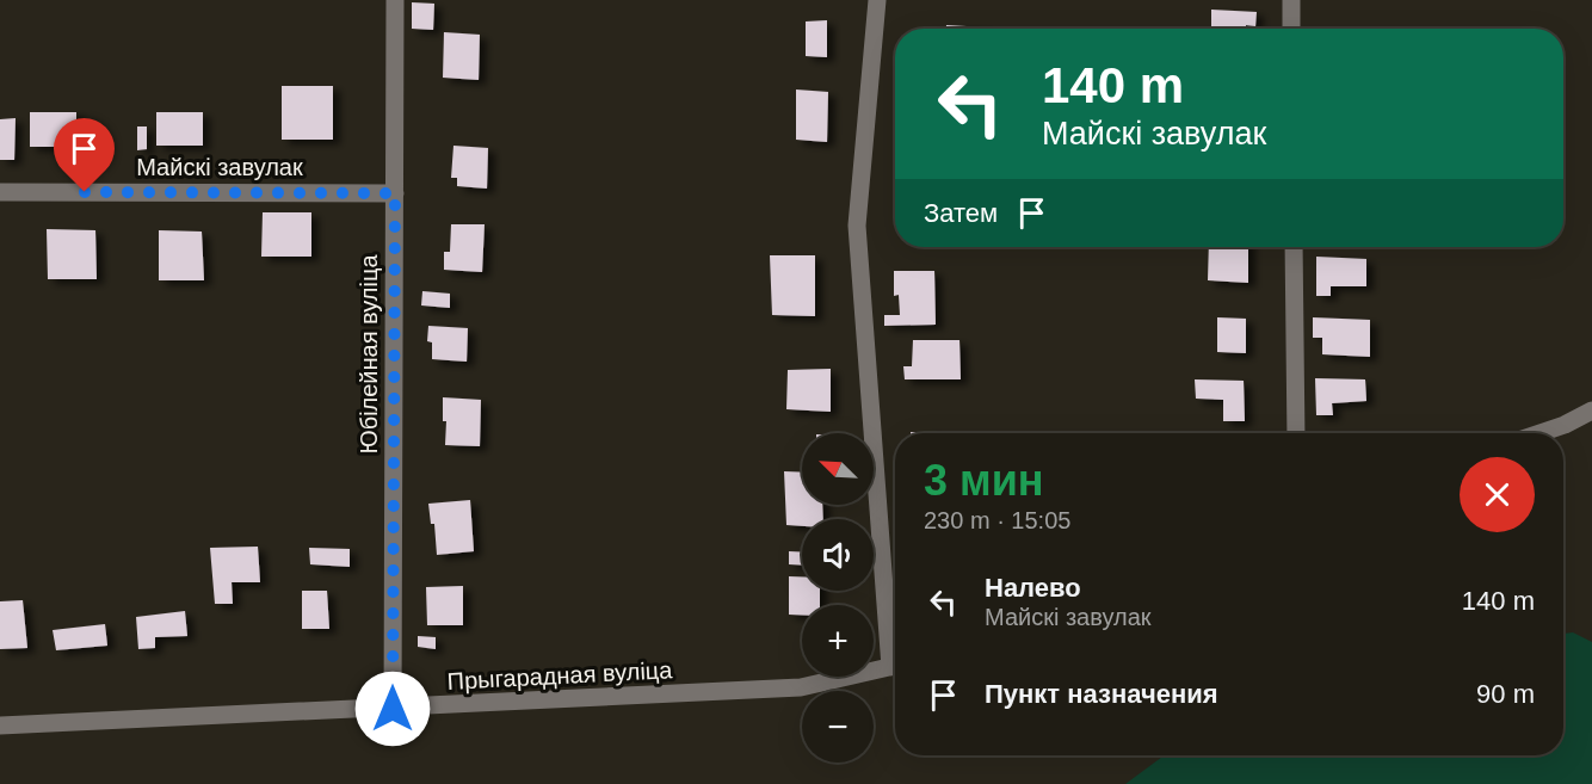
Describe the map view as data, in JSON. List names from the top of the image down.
{
  "streets": {
    "street": ["Майскі завулак", "Юбілейная вуліца", "Прыгарадная вуліца"]
  },
  "crossings": [
    ["Майскі завулак", "Юбілейная вуліца"],
    ["Юбілейная вуліца", "Прыгарадная вуліца"]
  ],
  "north": "top left",
  "page": {
    "turn": ["140 m", "Майскі завулак"],
    "then": "Затем",
    "map_buttons": ["+", "−"],
    "heading": ["3 мин", "230 m · 15:05"],
    "list": [
      {
        "name": "Налево",
        "note": "Майскі завулак",
        "value": "140 m"
      },
      {
        "name": "Пункт назначения",
        "value": "90 m"
      }
    ]
  }
}
